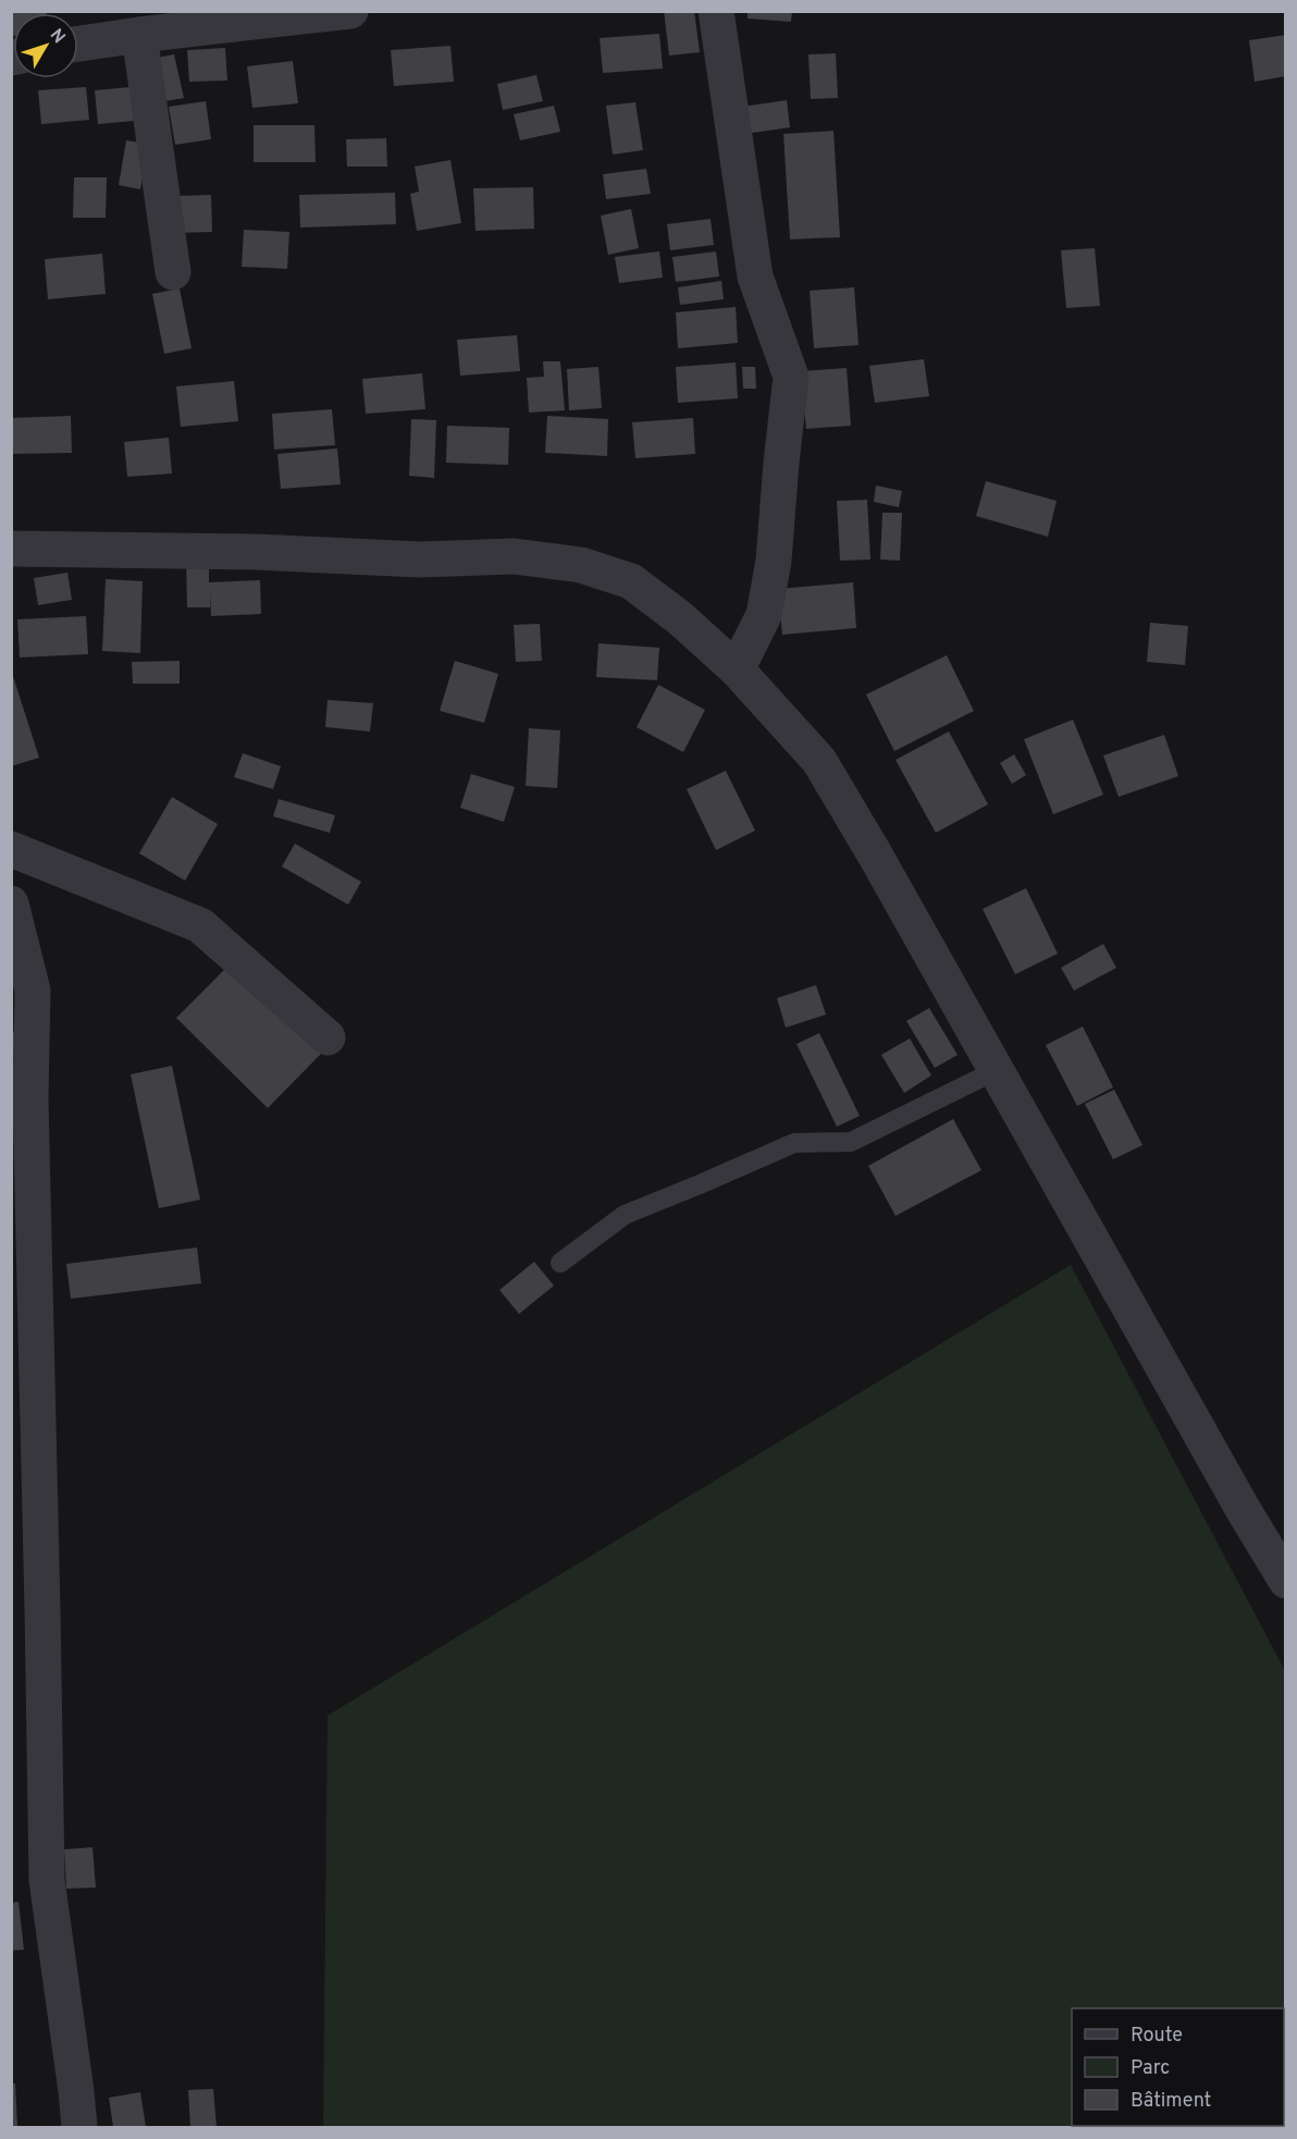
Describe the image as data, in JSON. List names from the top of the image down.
{
  "legend": ["Route", "Parc", "Bâtiment"],
  "north": "top right"
}
